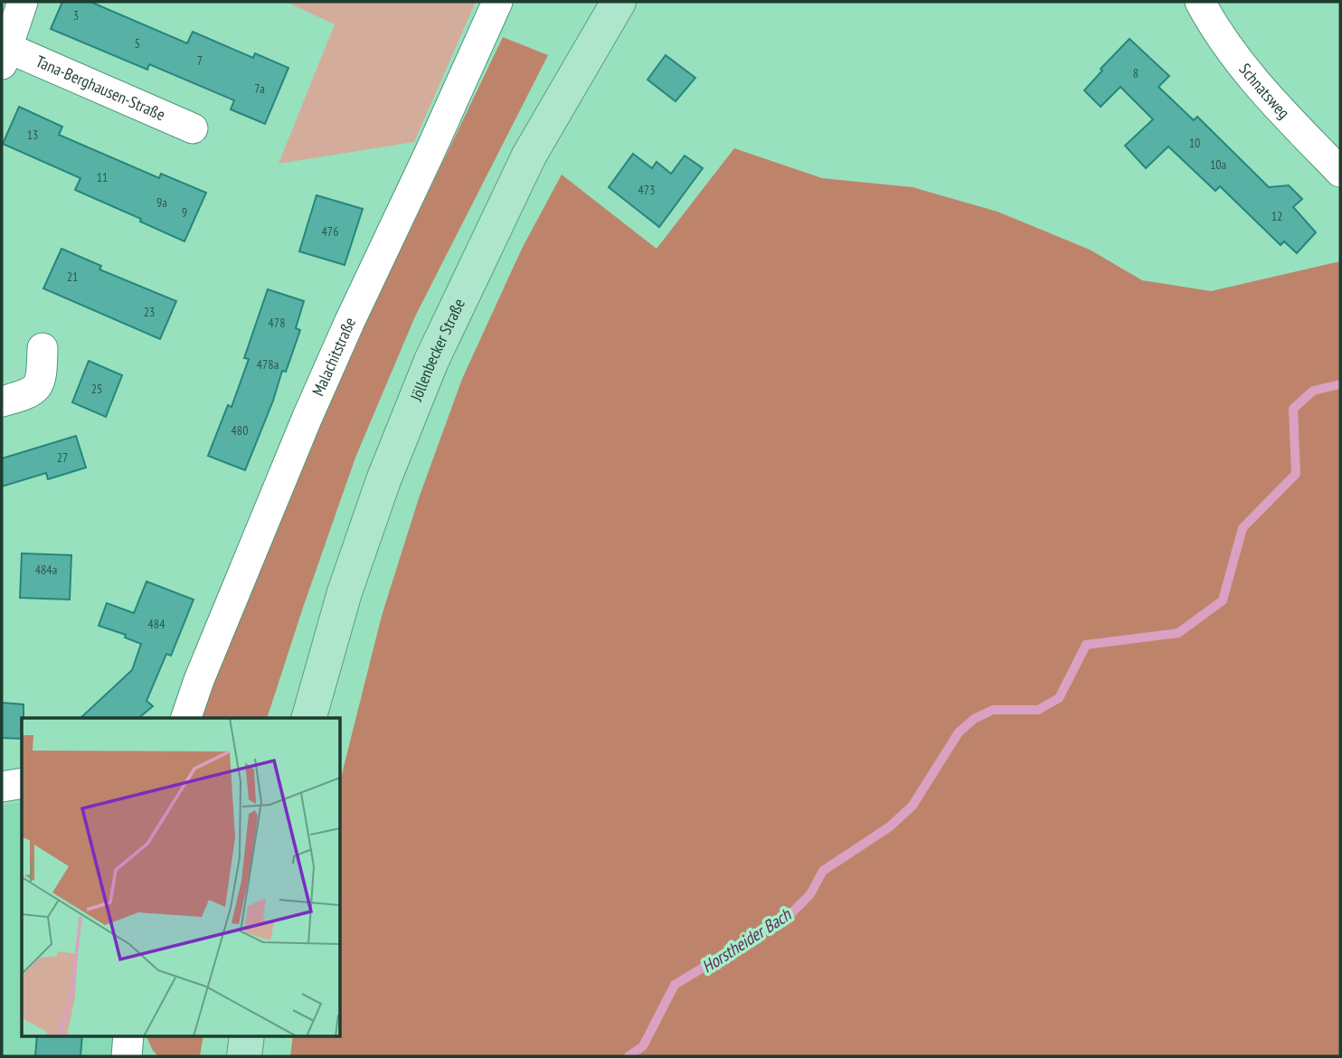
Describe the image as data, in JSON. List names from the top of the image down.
{
  "streets": {
    "main road": ["Jöllenbecker Straße"],
    "street": ["Tana-Berghausen-Straße", "Schnatsweg", "Malachitstraße"]
  },
  "water": ["Horstheider Bach"],
  "house_numbers": [
    "3",
    "5",
    "7",
    "8",
    "7a",
    "13",
    "10",
    "10a",
    "11",
    "473",
    "9a",
    "9",
    "12",
    "476",
    "21",
    "23",
    "478",
    "478a",
    "25",
    "480",
    "27",
    "484a",
    "484"
  ]
}
